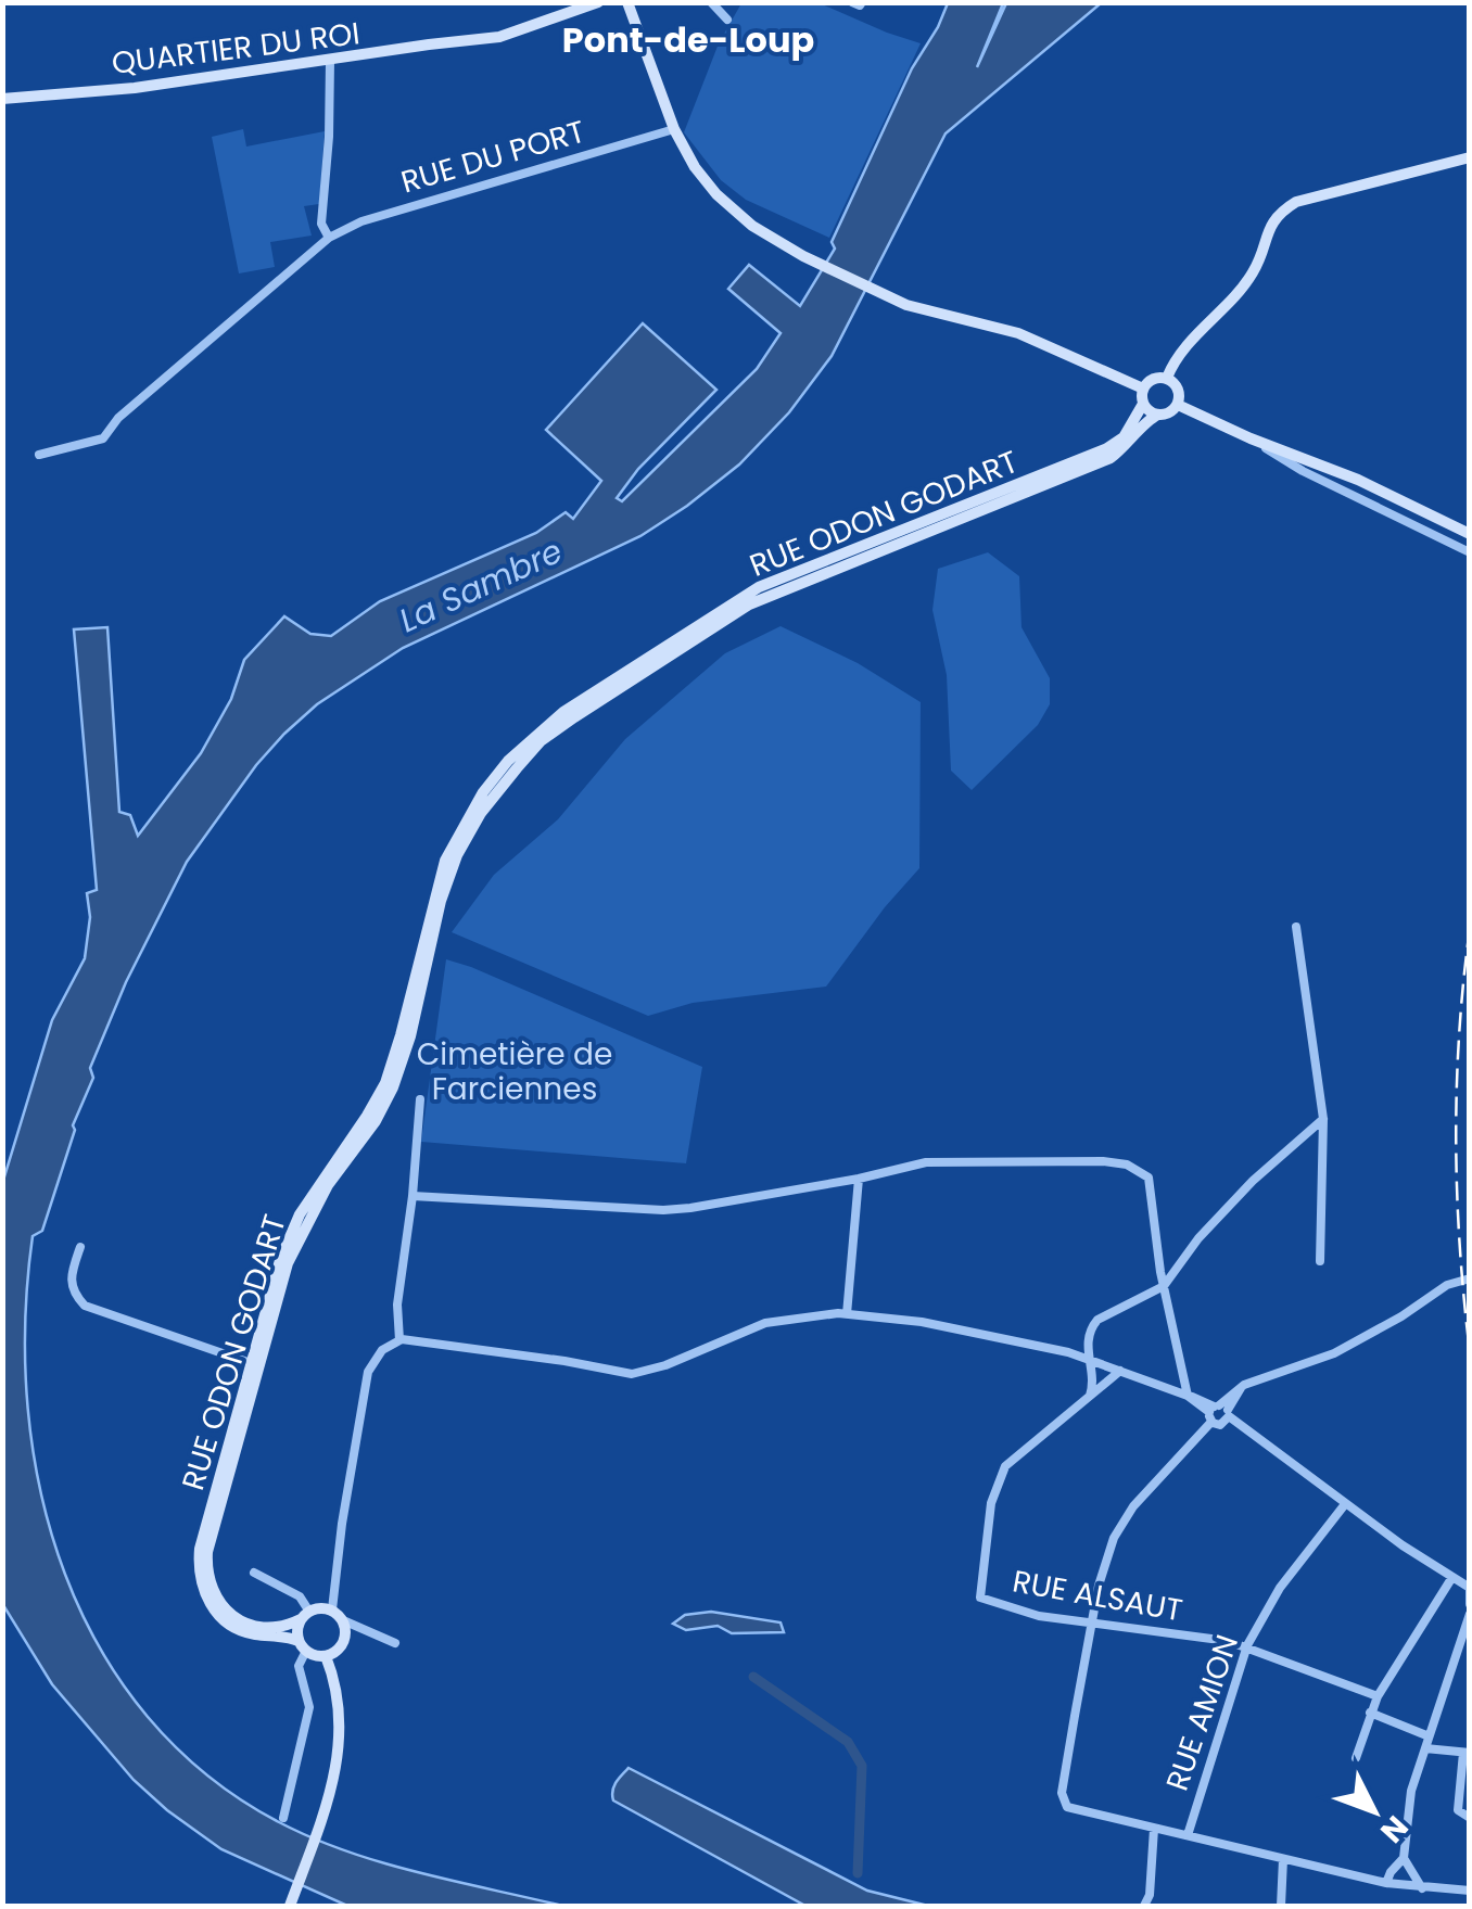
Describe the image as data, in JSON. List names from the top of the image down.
{
  "streets": {
    "main road": ["QUARTIER DU ROI", "RUE ODON GODART"],
    "street": ["RUE DU PORT", "RUE ALSAUT", "RUE AMION"]
  },
  "crossings": [
    ["RUE ALSAUT", "RUE AMION"]
  ],
  "districts": ["Pont-de-Loup"],
  "water": ["La Sambre"],
  "parks": ["Cimetière de Farciennes"],
  "north": "bottom right"
}
